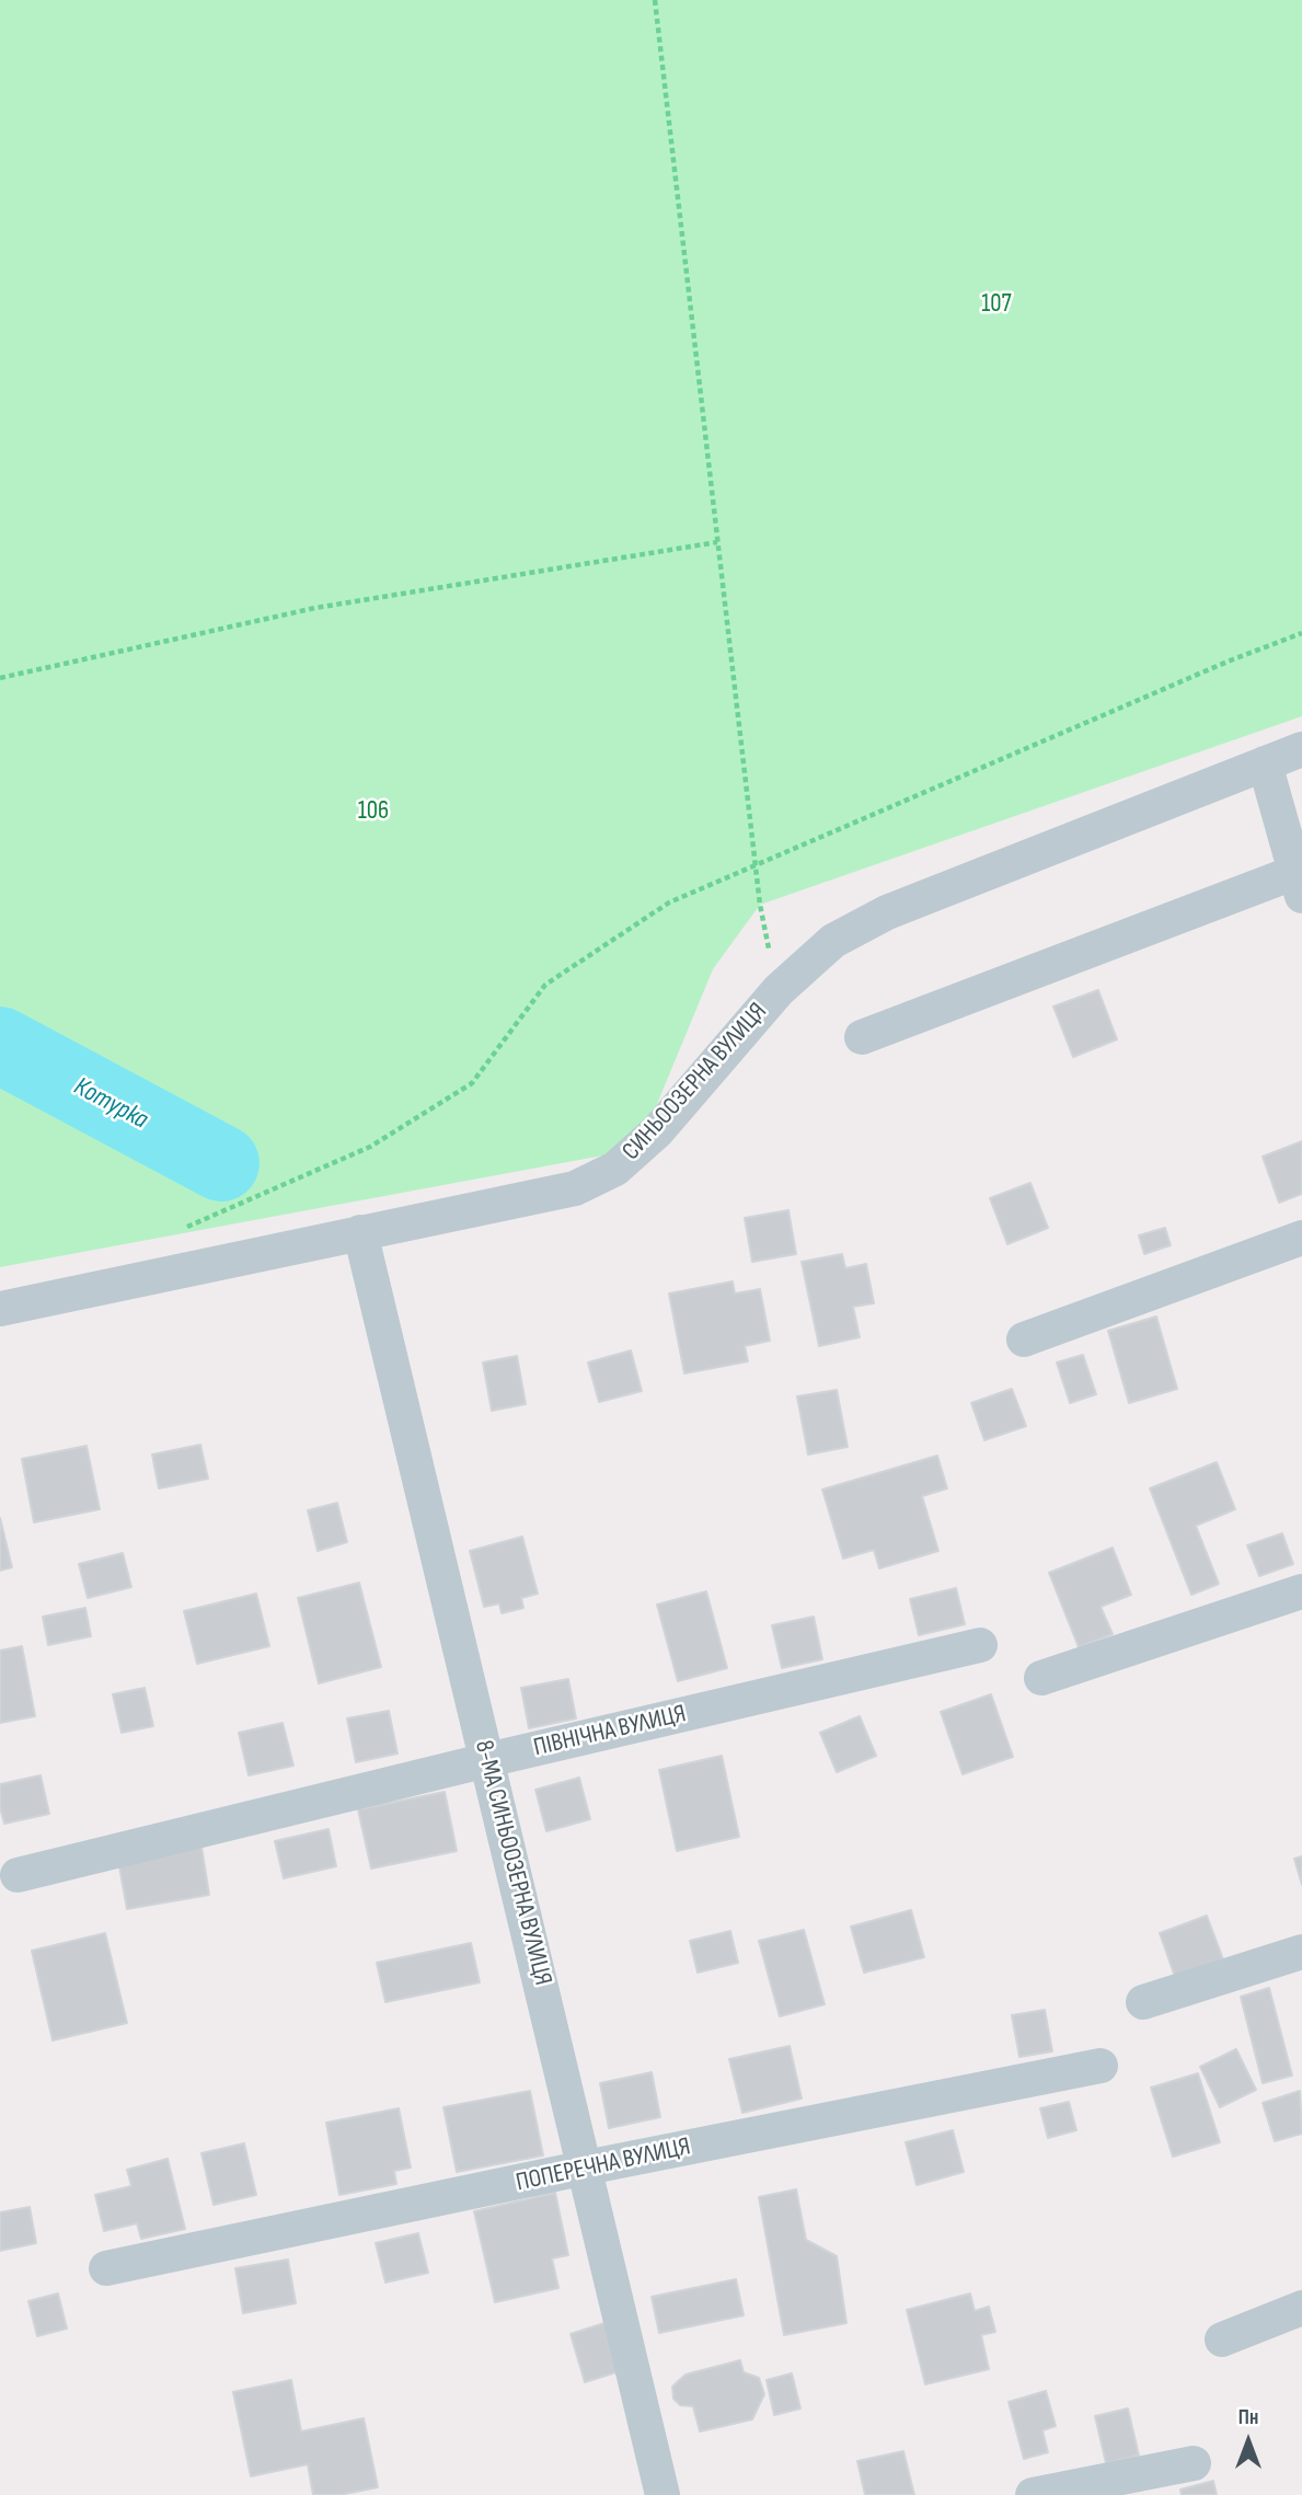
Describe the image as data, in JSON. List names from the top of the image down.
{
  "streets": {
    "street": [
      "СИНЬООЗЕРНА ВУЛИЦЯ",
      "ПІВНІЧНА ВУЛИЦЯ",
      "8-МА СИНЬООЗЕРНА ВУЛИЦЯ",
      "ПОПЕРЕЧНА ВУЛИЦЯ"
    ]
  },
  "crossings": [
    ["СИНЬООЗЕРНА ВУЛИЦЯ", "8-МА СИНЬООЗЕРНА ВУЛИЦЯ"],
    ["ПІВНІЧНА ВУЛИЦЯ", "8-МА СИНЬООЗЕРНА ВУЛИЦЯ"],
    ["8-МА СИНЬООЗЕРНА ВУЛИЦЯ", "ПОПЕРЕЧНА ВУЛИЦЯ"]
  ],
  "water": ["Котурка"],
  "parks": ["107", "106"],
  "north": "top"
}
